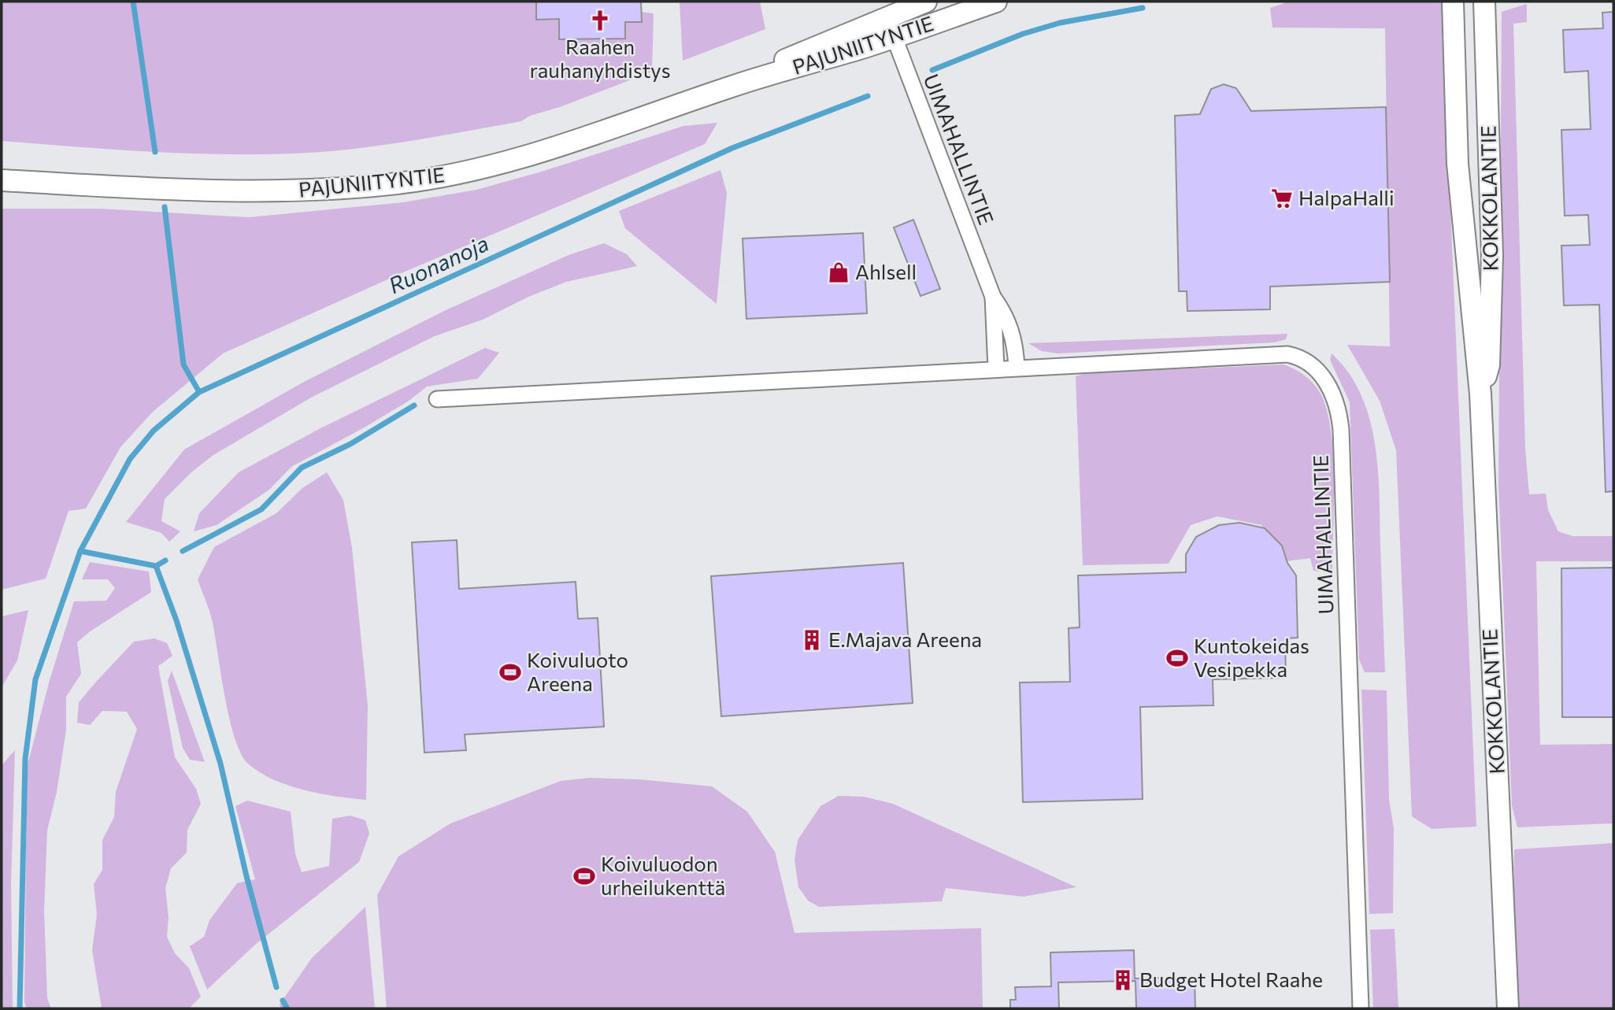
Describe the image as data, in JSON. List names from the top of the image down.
{
  "streets": {
    "main road": ["PAJUNIITYNTIE", "KOKKOLANTIE"],
    "street": ["UIMAHALLINTIE"]
  },
  "crossings": [
    ["PAJUNIITYNTIE", "UIMAHALLINTIE"]
  ],
  "water": ["Ruonanoja"],
  "places": {
    "church": ["Raahen rauhanyhdistys"],
    "supermarket": ["HalpaHalli"],
    "shop": ["Ahlsell"],
    "building": ["E.Majava Areena", "Budget Hotel Raahe"],
    "sports": ["Kuntokeidas Vesipekka", "Koivuluoto Areena", "Koivuluodon urheilukenttä"]
  }
}
